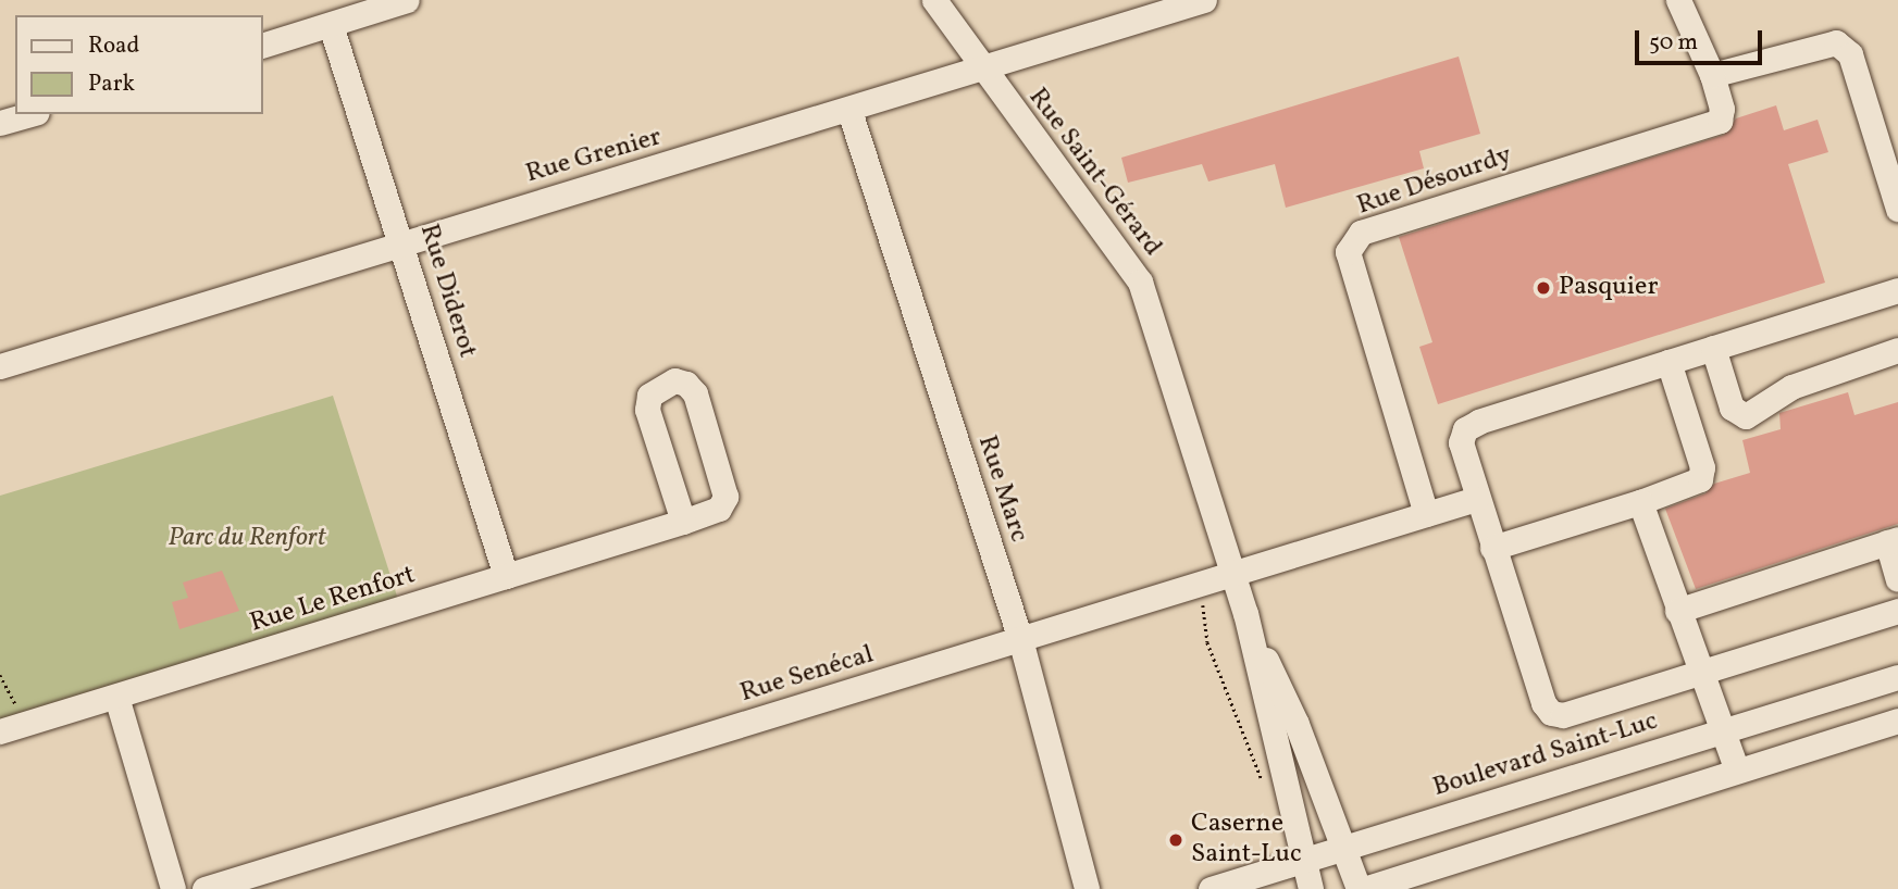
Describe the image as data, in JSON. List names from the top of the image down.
{
  "streets": {
    "street": [
      "Rue Grenier",
      "Rue Saint-Gérard",
      "Rue Désourdy",
      "Rue Diderot",
      "Rue Marc",
      "Rue Le Renfort",
      "Rue Senécal",
      "Boulevard Saint-Luc"
    ]
  },
  "crossings": [
    ["Rue Grenier", "Rue Saint-Gérard"],
    ["Rue Grenier", "Rue Diderot"],
    ["Rue Grenier", "Rue Marc"],
    ["Rue Saint-Gérard", "Rue Senécal"],
    ["Rue Saint-Gérard", "Boulevard Saint-Luc"],
    ["Rue Désourdy", "Rue Senécal"],
    ["Rue Diderot", "Rue Le Renfort"],
    ["Rue Marc", "Rue Senécal"]
  ],
  "parks": ["Parc du Renfort"],
  "places": ["Pasquier", "Caserne Saint-Luc"],
  "legend": ["Road", "Park"],
  "scale_bar": "50 m"
}
